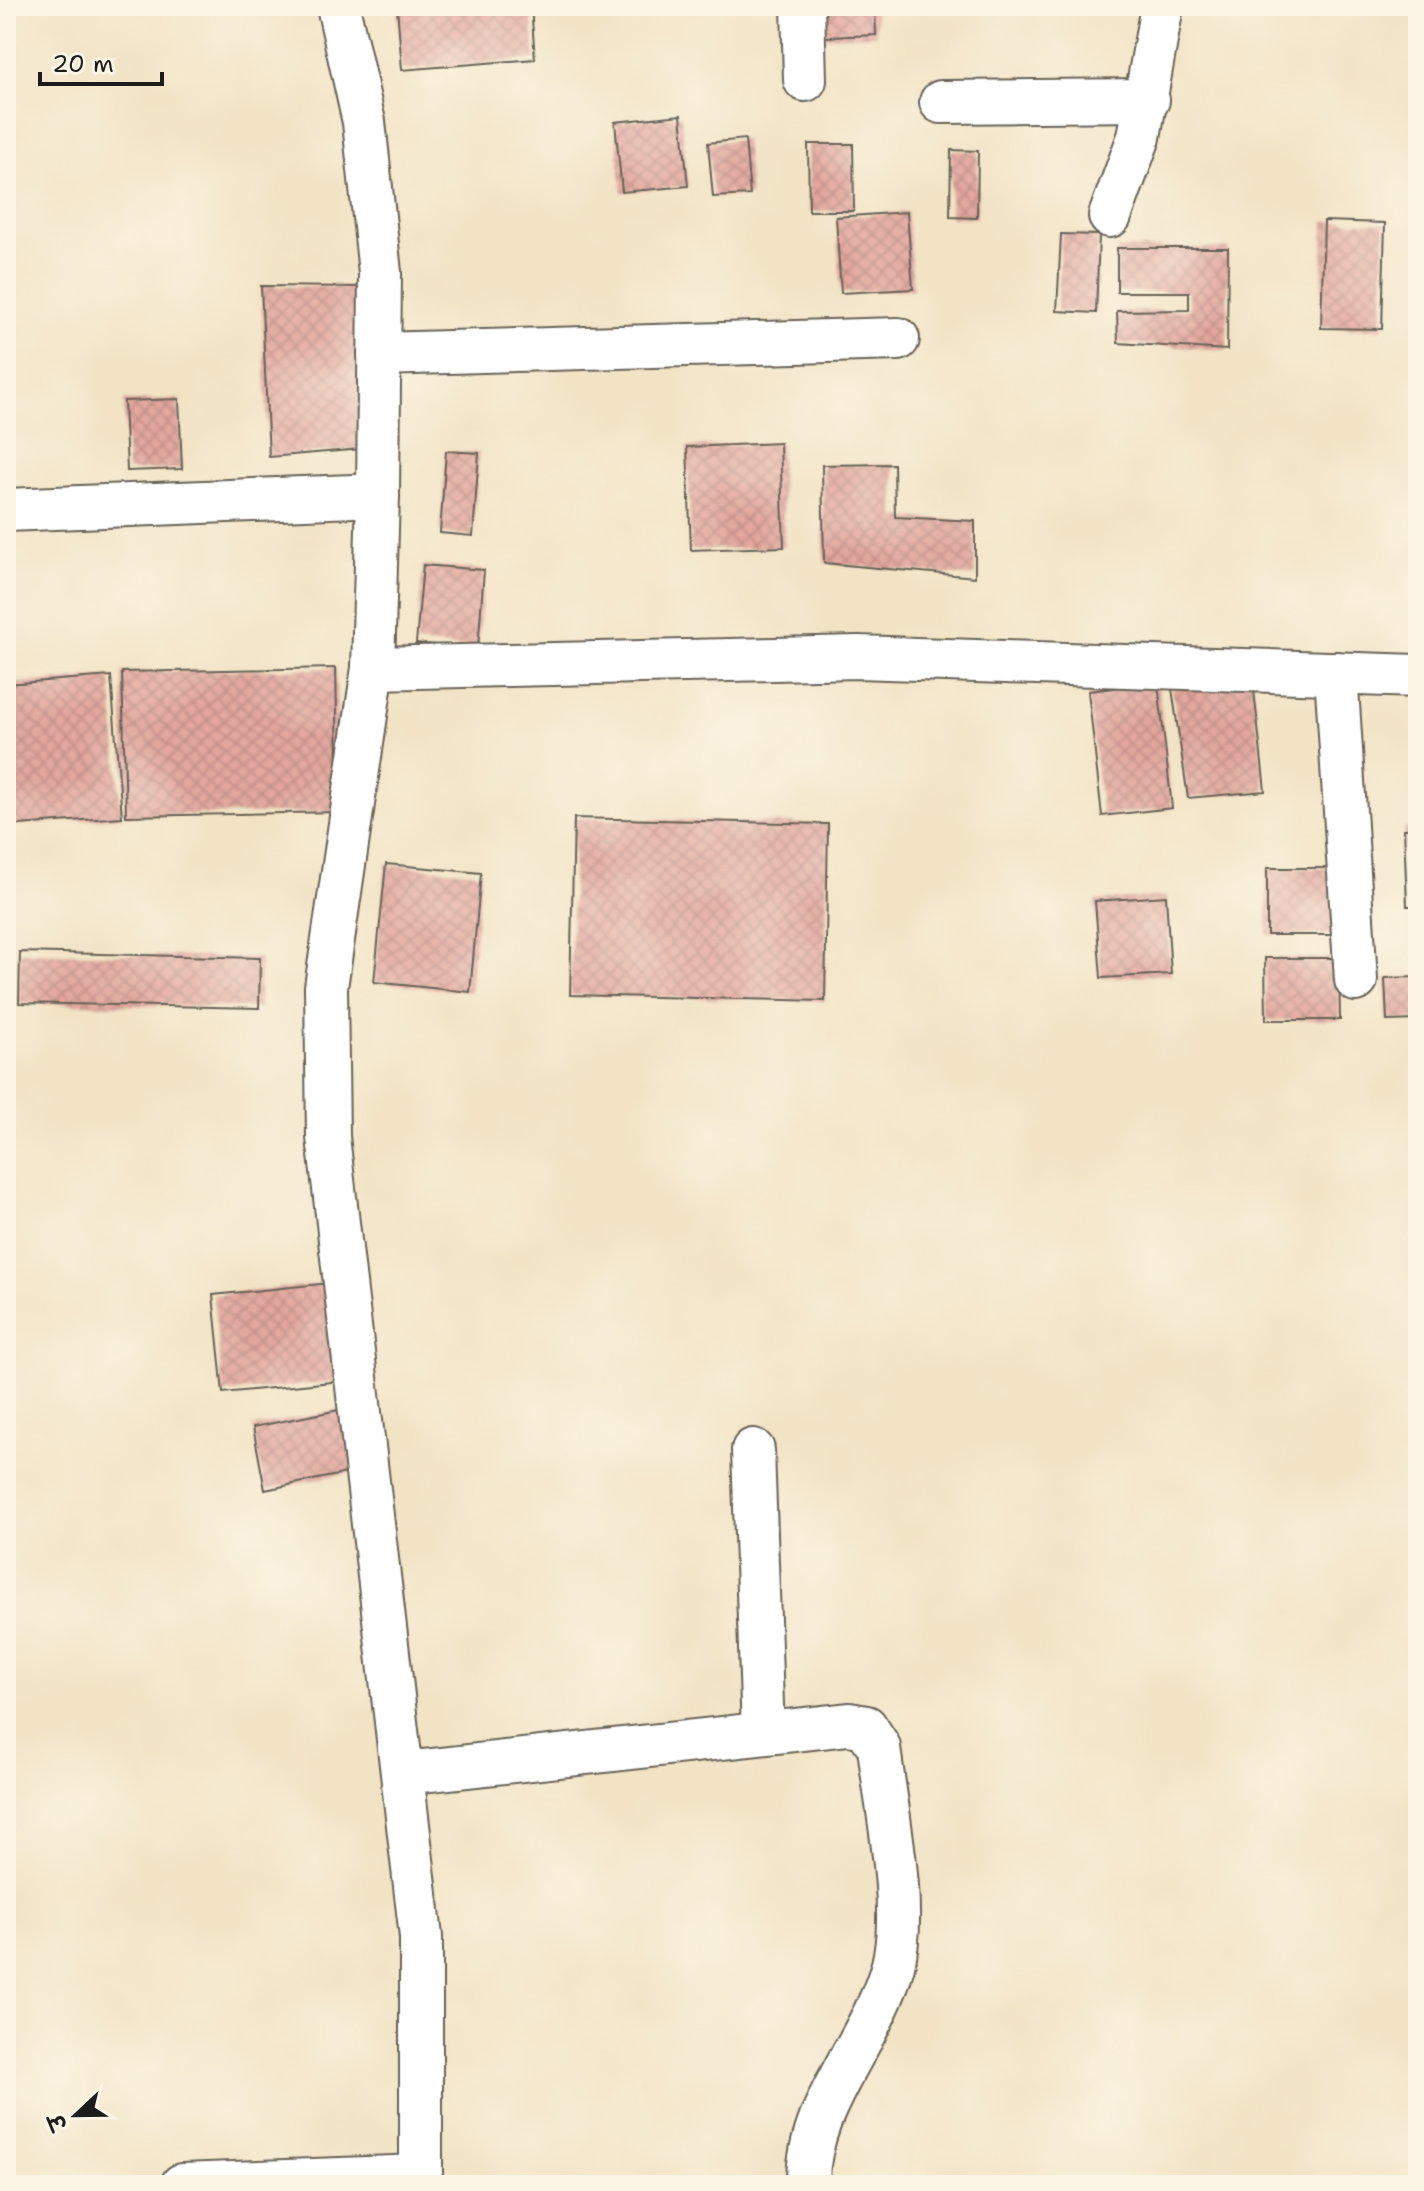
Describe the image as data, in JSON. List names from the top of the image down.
{
  "scale_bar": "20 m",
  "north": "left"
}
